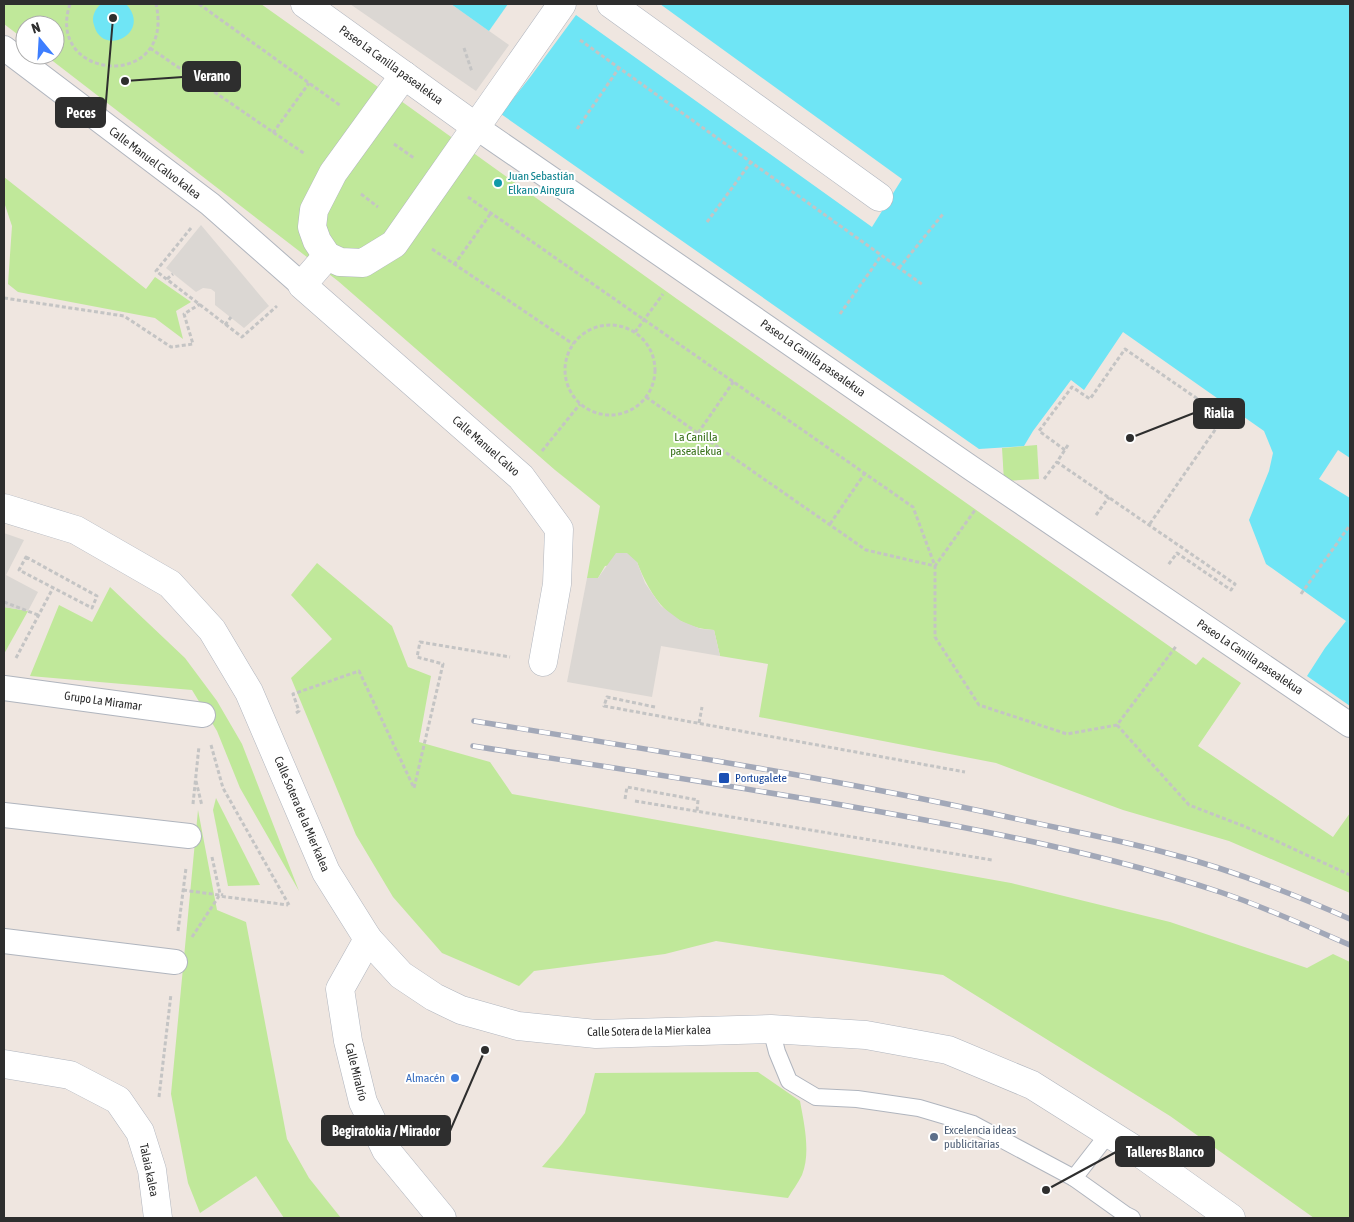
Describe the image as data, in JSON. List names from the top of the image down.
{
  "streets": {
    "street": [
      "Paseo La Canilla pasealekua",
      "Calle Manuel Calvo kalea",
      "Calle Manuel Calvo",
      "Grupo La Miramar",
      "Calle Sotera de la Mier kalea",
      "Calle Miralrío",
      "Talaia kalea"
    ]
  },
  "crossings": [
    ["Calle Manuel Calvo kalea", "Calle Manuel Calvo"],
    ["Calle Sotera de la Mier kalea", "Calle Miralrío"]
  ],
  "parks": ["La Canilla pasealekua"],
  "places": {
    "other": [
      "Peces",
      "Verano",
      "Juan Sebastián Elkano Aingura",
      "Rialia",
      "Begiratokia / Mirador",
      "Almacén",
      "Excelencia ideas publicitarias",
      "Talleres Blanco"
    ],
    "transit": ["Portugalete"]
  },
  "north": "top"
}
